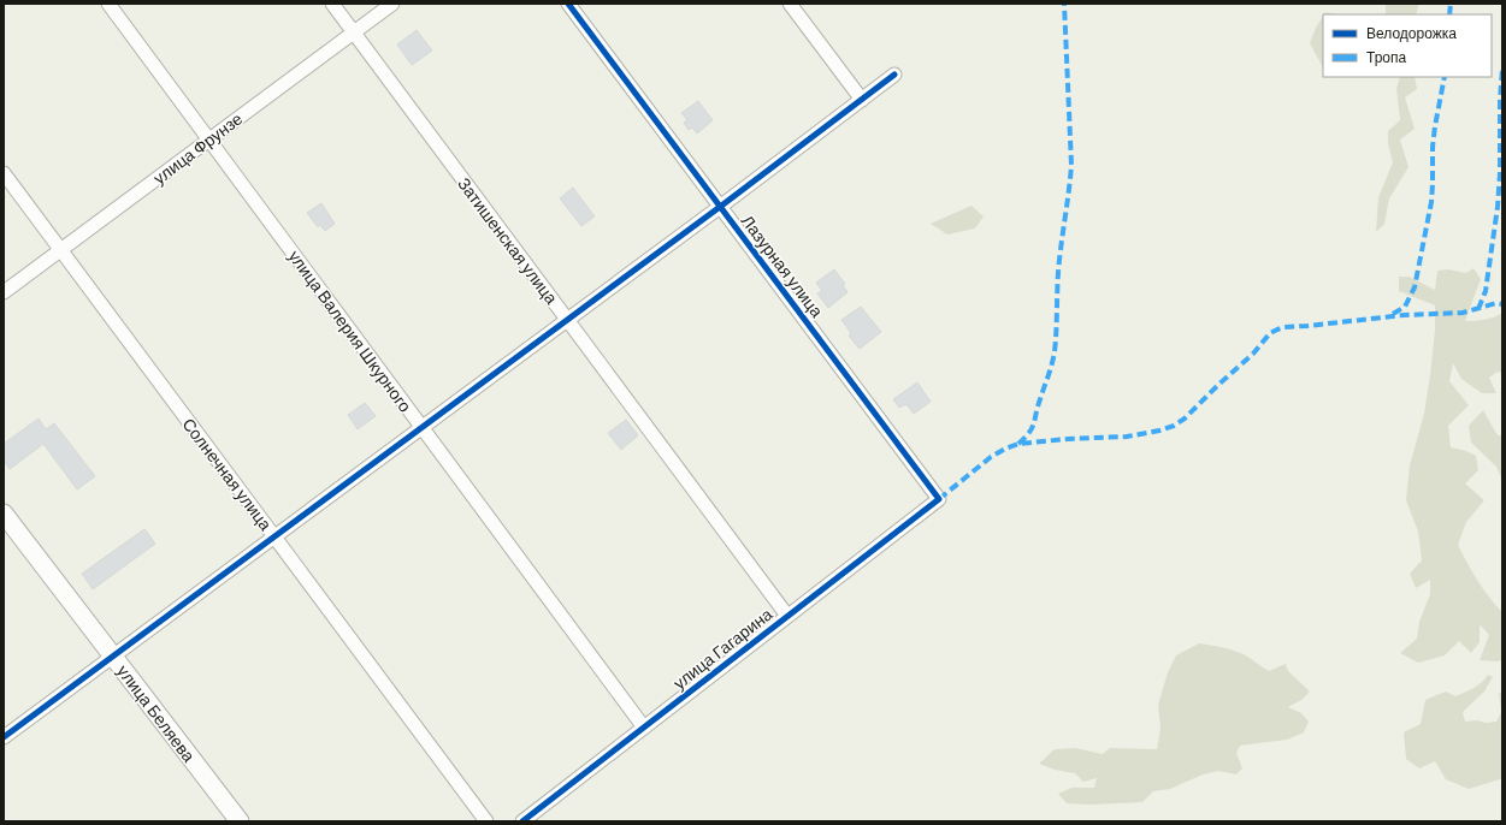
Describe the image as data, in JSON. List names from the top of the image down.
{
  "streets": {
    "street": [
      "улица Фрунзе",
      "Затишенская улица",
      "Лазурная улица",
      "улица Валерия Шкурного",
      "Солнечная улица",
      "улица Гагарина",
      "улица Беляева"
    ]
  },
  "crossings": [
    ["улица Фрунзе", "Затишенская улица"],
    ["улица Фрунзе", "улица Валерия Шкурного"],
    ["улица Фрунзе", "Солнечная улица"],
    ["Затишенская улица", "улица Гагарина"],
    ["Лазурная улица", "улица Гагарина"],
    ["улица Валерия Шкурного", "улица Гагарина"]
  ],
  "legend": ["Велодорожка", "Тропа"]
}
